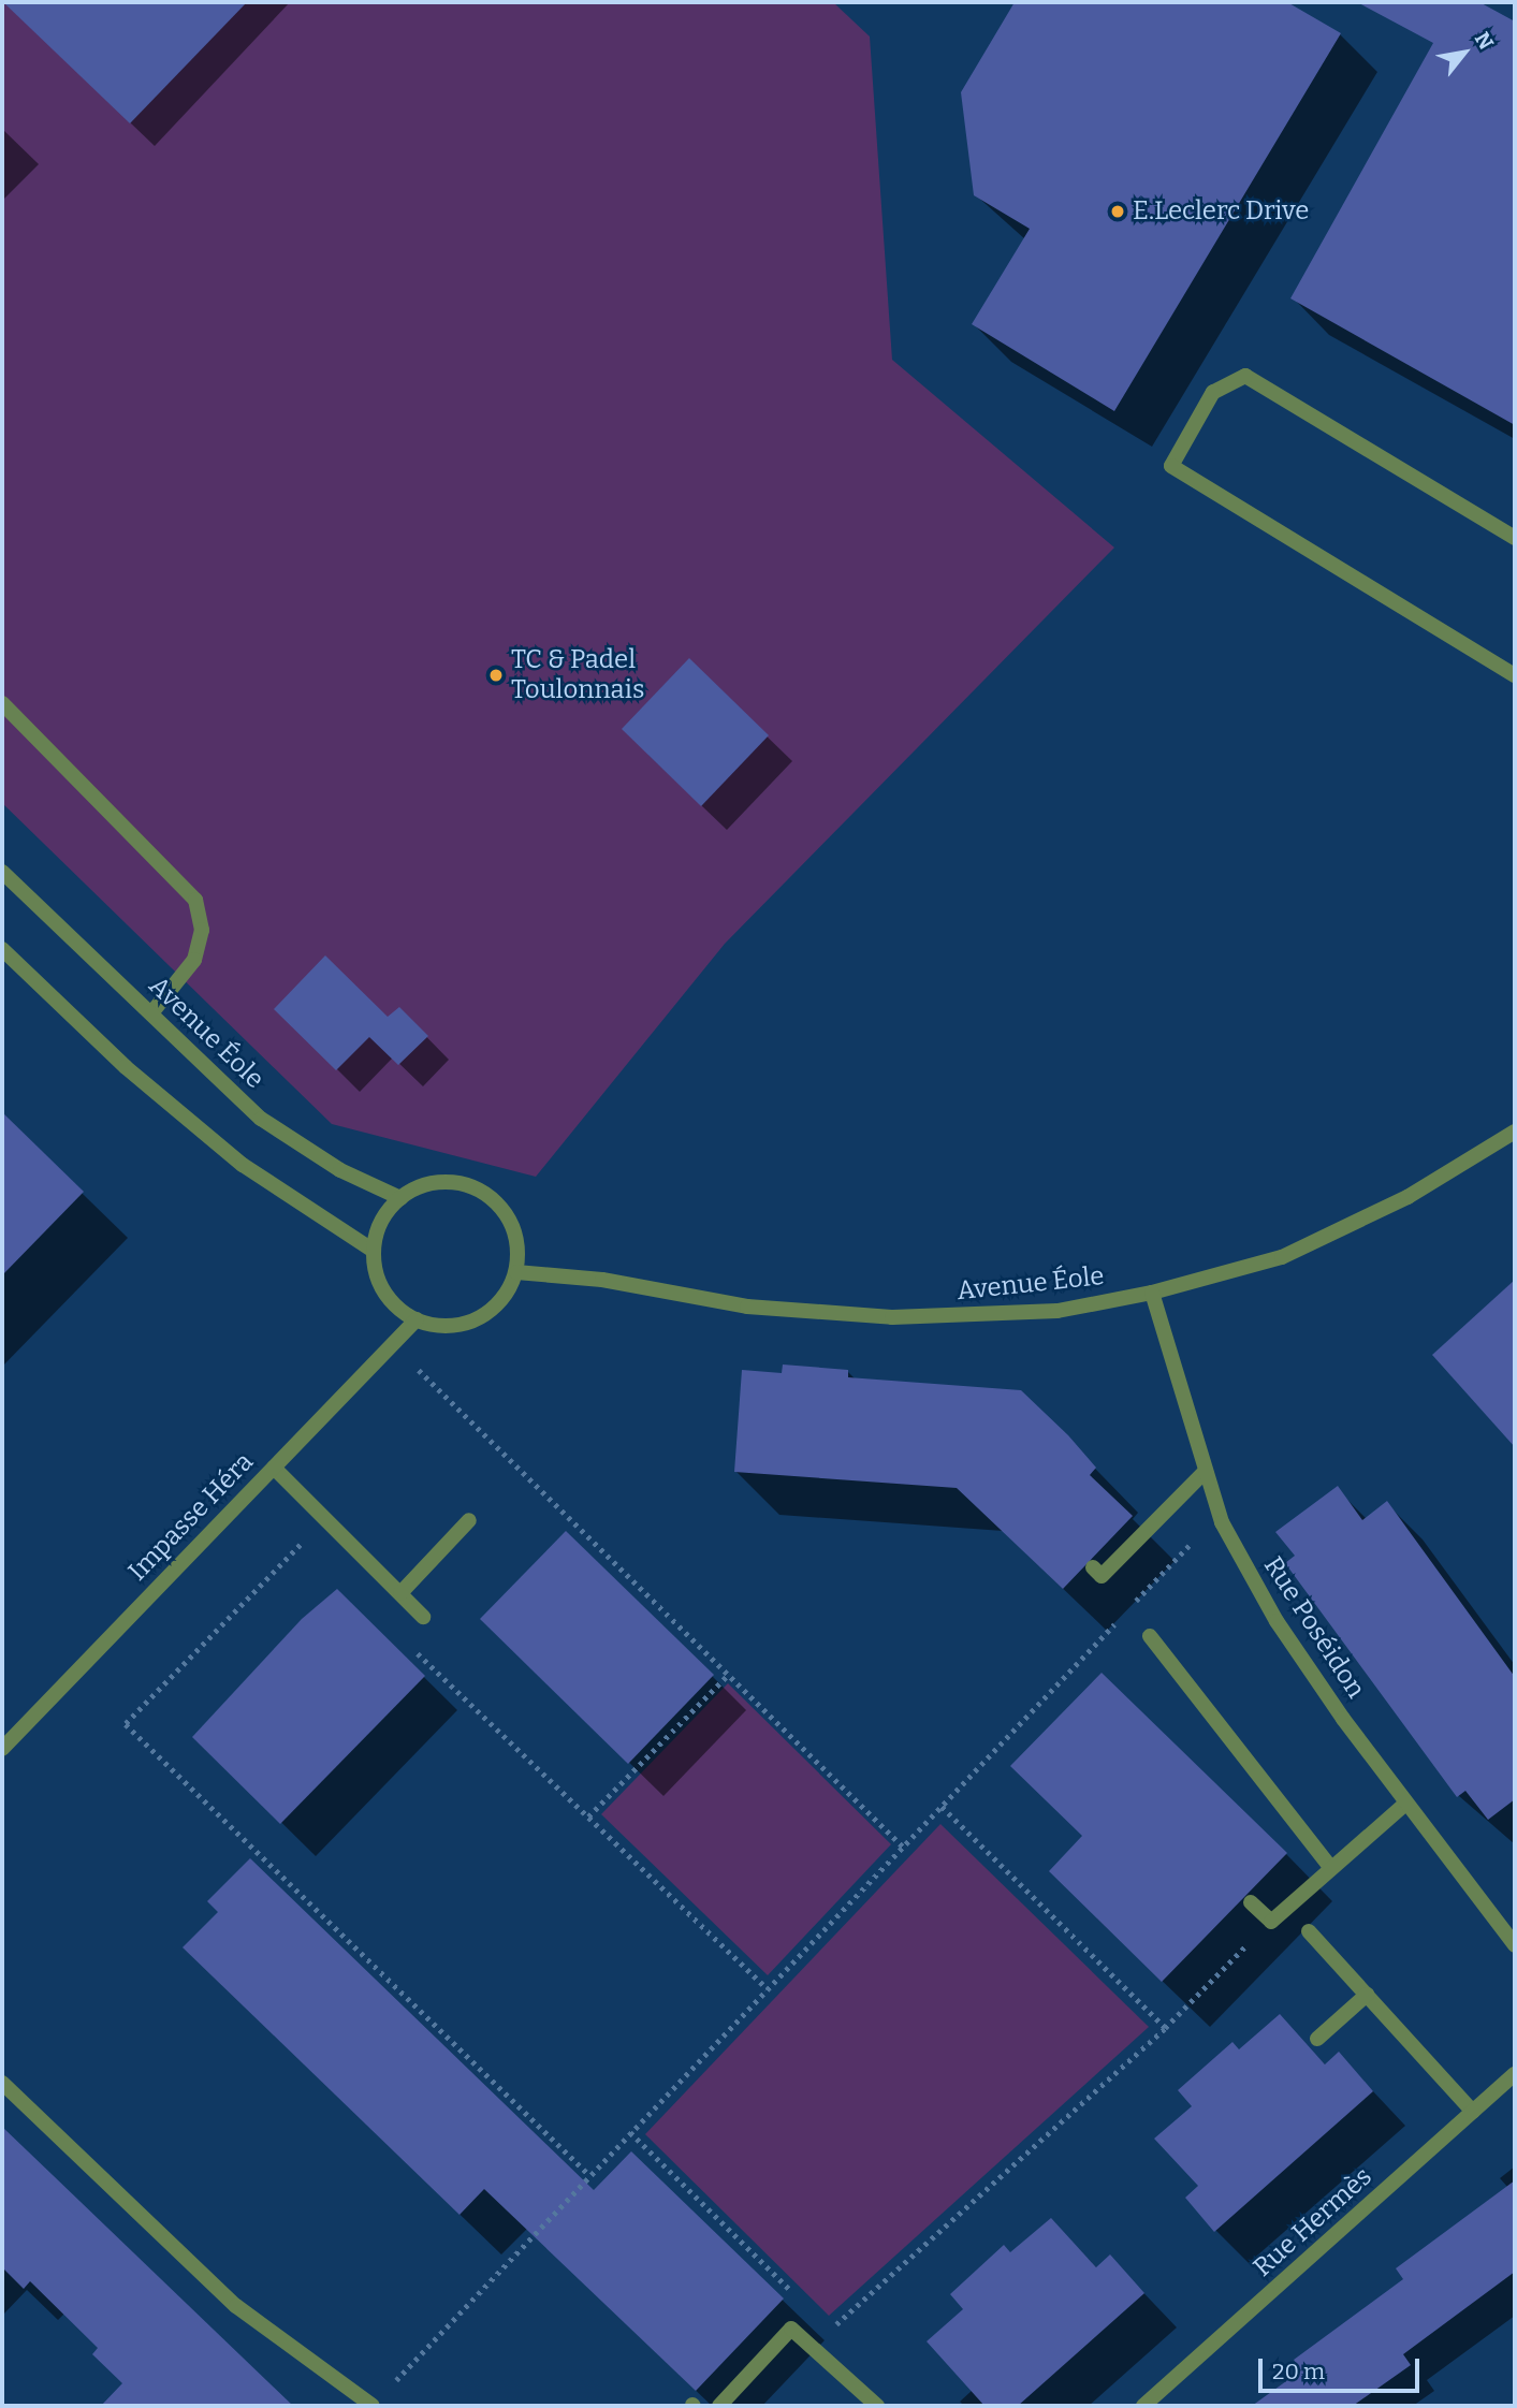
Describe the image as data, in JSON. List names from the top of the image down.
{
  "streets": {
    "street": [
      "Avenue Éole",
      "Impasse Héra",
      "Rue Poséidon",
      "Rue Hermès"
    ]
  },
  "crossings": [
    ["Avenue Éole", "Impasse Héra"],
    ["Avenue Éole", "Rue Poséidon"]
  ],
  "places": ["E.Leclerc Drive", "TC & Padel Toulonnais"],
  "scale_bar": "20 m",
  "north": "top right"
}
